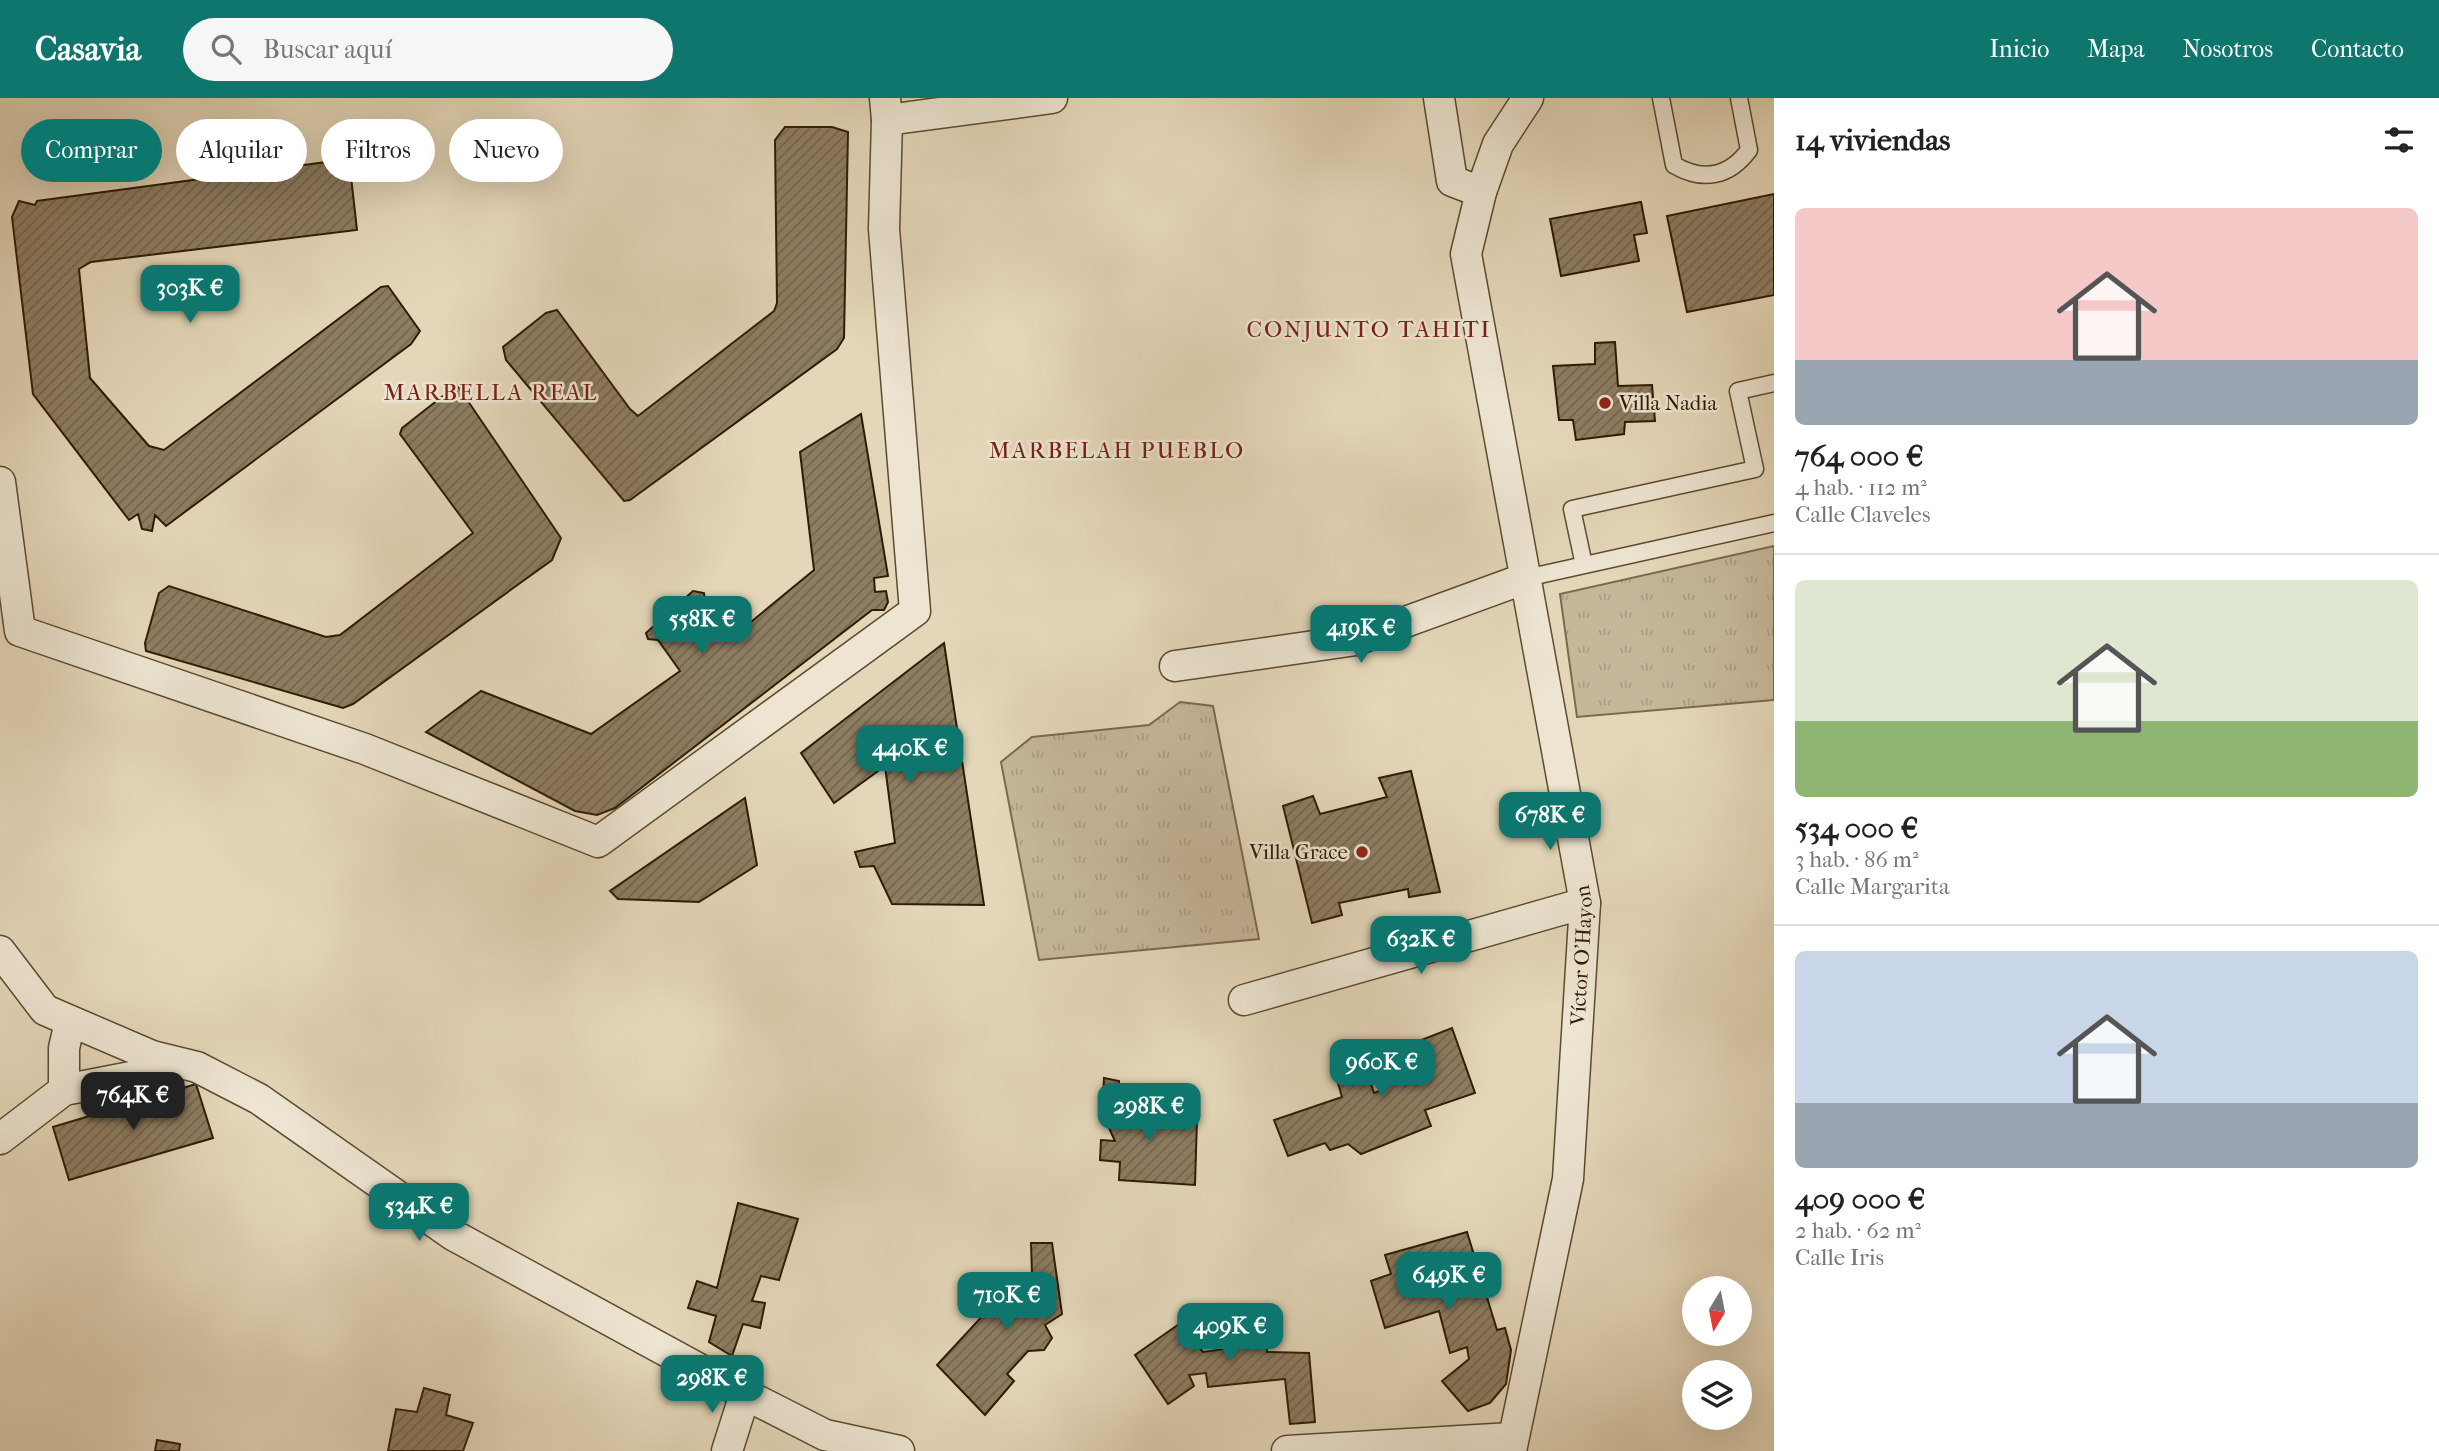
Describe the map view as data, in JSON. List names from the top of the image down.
{
  "streets": {
    "street": ["Víctor O'Hayon"]
  },
  "districts": ["CONJUNTO TAHITI", "MARBELLA REAL", "MARBELAH PUEBLO"],
  "places": ["Villa Nadia", "Villa Grace"],
  "north": "bottom",
  "page": {
    "header": "Casavia",
    "search": "Buscar aquí",
    "nav": [
      "Inicio",
      "Mapa",
      "Nosotros",
      "Contacto"
    ],
    "heading": "14 viviendas",
    "chip": [
      "Comprar",
      "Alquilar",
      "Filtros",
      "Nuevo"
    ],
    "list": [
      {
        "name": "764 000 €",
        "note": "4 hab. · 112 m² · Calle Claveles"
      },
      {
        "name": "534 000 €",
        "note": "3 hab. · 86 m² · Calle Margarita"
      },
      {
        "name": "409 000 €",
        "note": "2 hab. · 62 m² · Calle Iris"
      }
    ],
    "price": [
      "303K €",
      "558K €",
      "419K €",
      "440K €",
      "678K €",
      "632K €",
      "960K €",
      "764K €",
      "298K €",
      "534K €",
      "649K €",
      "710K €",
      "409K €",
      "298K €"
    ]
  }
}
